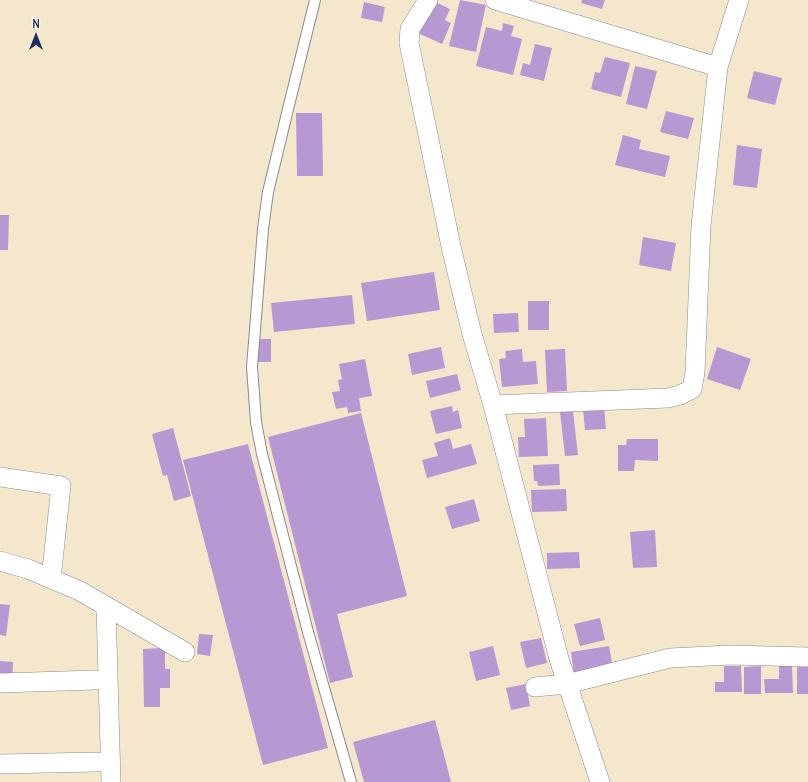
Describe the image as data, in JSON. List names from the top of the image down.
{
  "north": "top"
}
